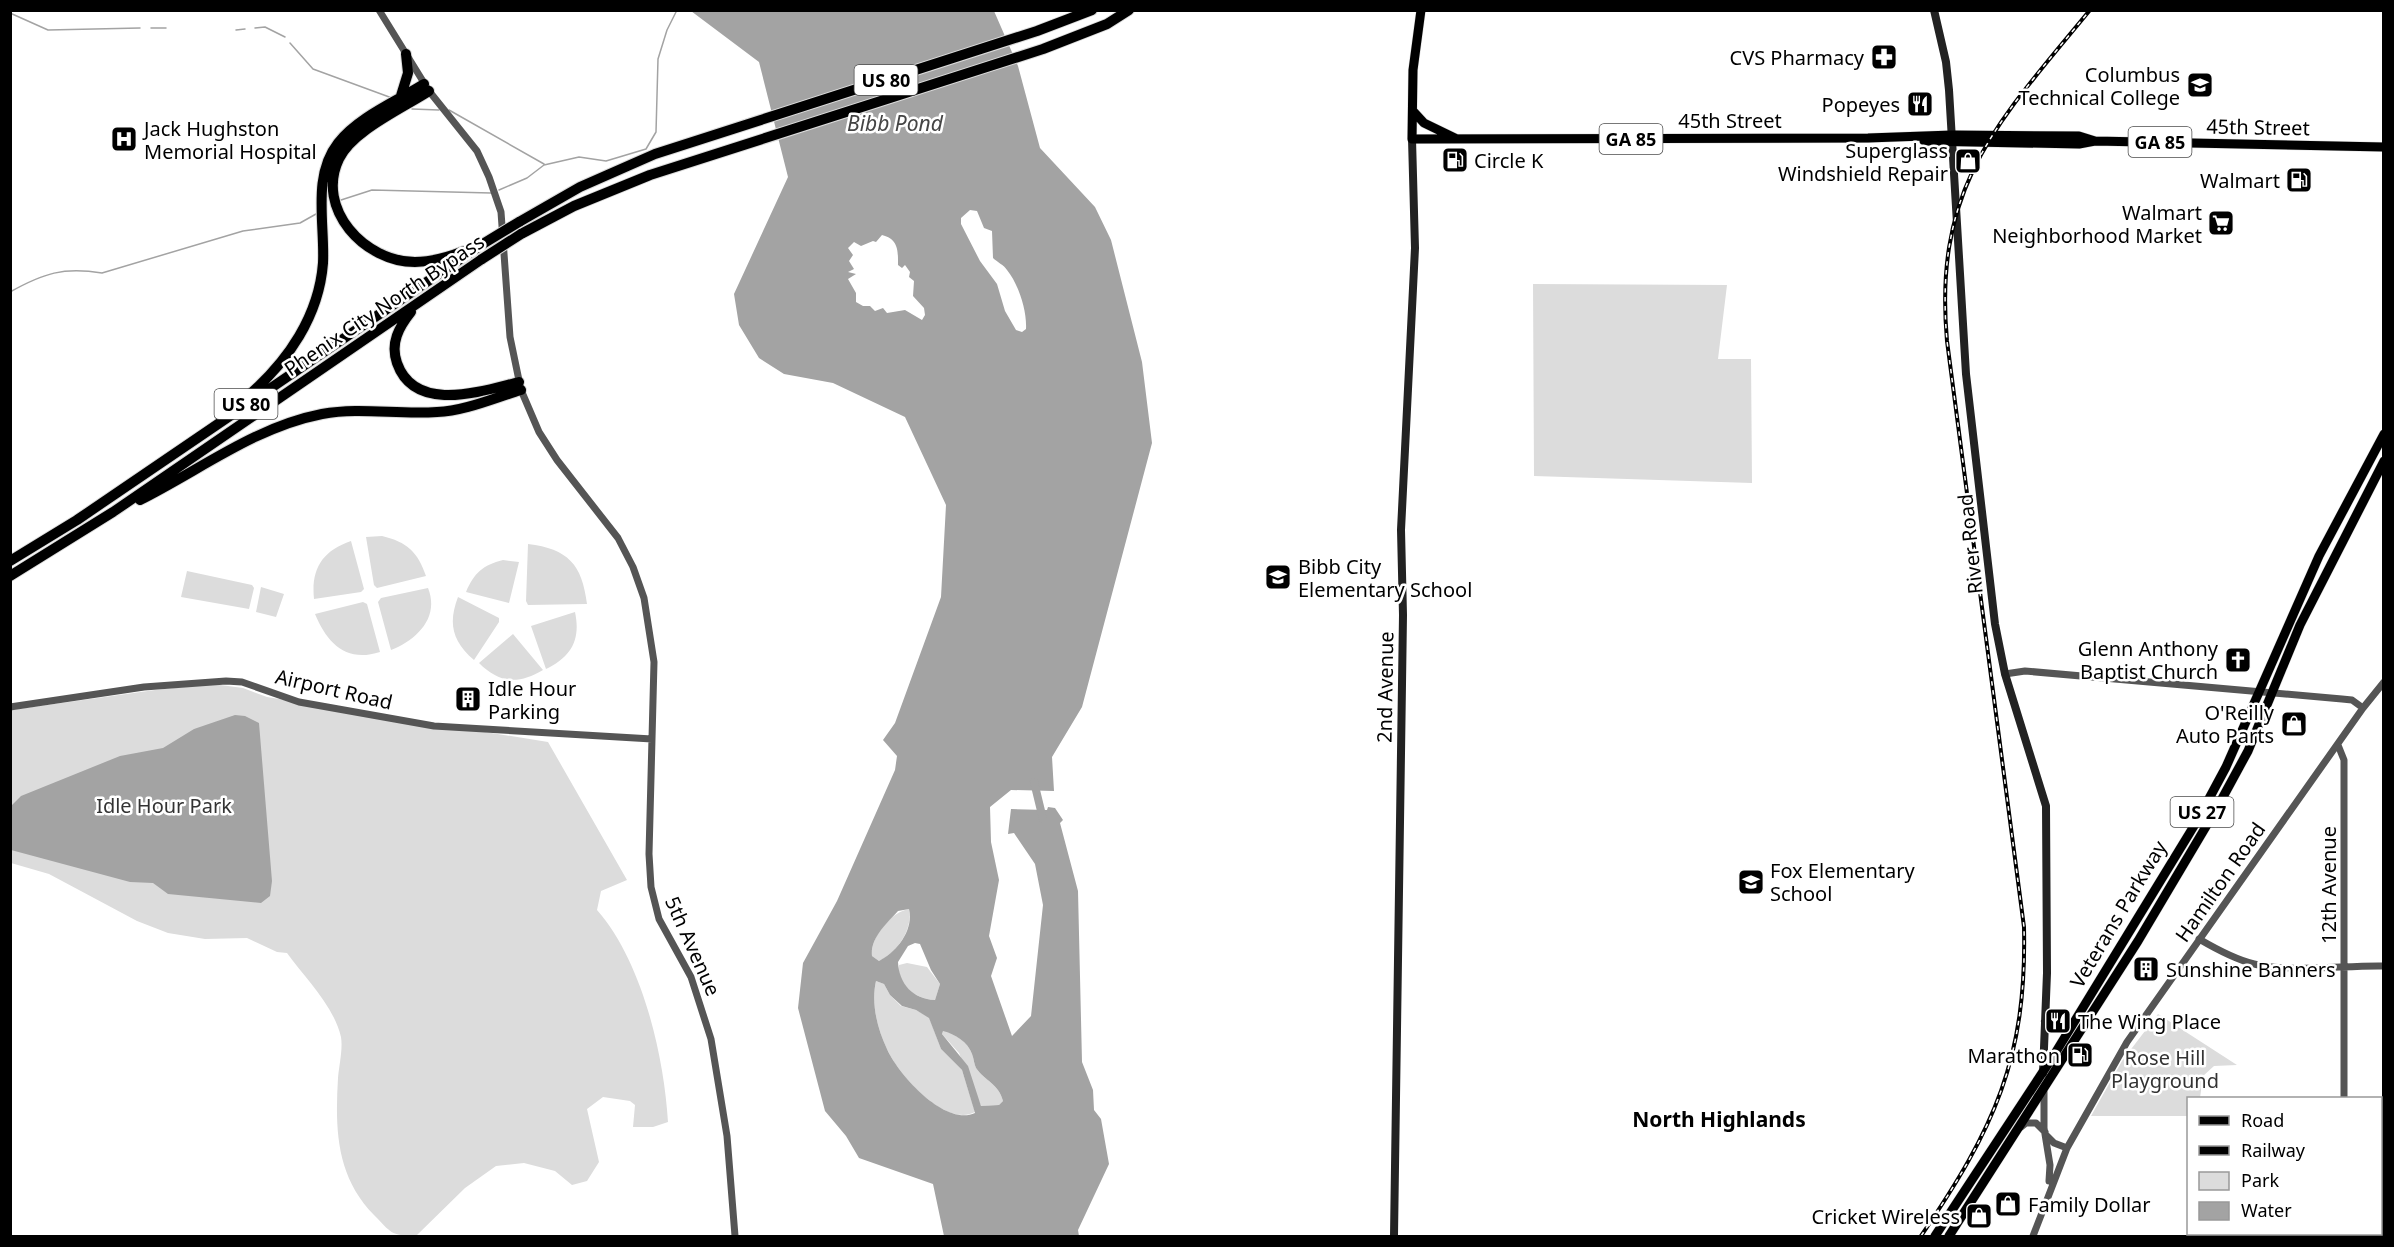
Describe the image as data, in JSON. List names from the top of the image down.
{
  "streets": {
    "highway": ["US 80", "Phenix City North Bypass"],
    "main road": [
      "45th Street",
      "GA 85",
      "River Road",
      "2nd Avenue",
      "US 27",
      "Veterans Parkway"
    ],
    "street": [
      "Airport Road",
      "Hamilton Road",
      "12th Avenue",
      "5th Avenue"
    ]
  },
  "crossings": [
    ["45th Street", "River Road"],
    ["45th Street", "2nd Avenue"],
    ["River Road", "Veterans Parkway"],
    ["Airport Road", "5th Avenue"],
    ["Hamilton Road", "12th Avenue"]
  ],
  "districts": ["North Highlands"],
  "water": ["Bibb Pond"],
  "parks": ["Idle Hour Park", "Rose Hill Playground"],
  "places": {
    "pharmacy": ["CVS Pharmacy"],
    "school or university": ["Columbus Technical College", "Bibb City Elementary School", "Fox Elementary School"],
    "restaurant": ["Popeyes", "The Wing Place"],
    "hospital": ["Jack Hughston Memorial Hospital"],
    "fuel station": ["Circle K", "Walmart", "Marathon"],
    "shop": [
      "Superglass Windshield Repair",
      "O'Reilly Auto Parts",
      "Family Dollar",
      "Cricket Wireless"
    ],
    "supermarket": ["Walmart Neighborhood Market"],
    "church": ["Glenn Anthony Baptist Church"],
    "building": ["Idle Hour Parking", "Sunshine Banners"]
  },
  "legend": [
    "Road",
    "Railway",
    "Park",
    "Water"
  ]
}
